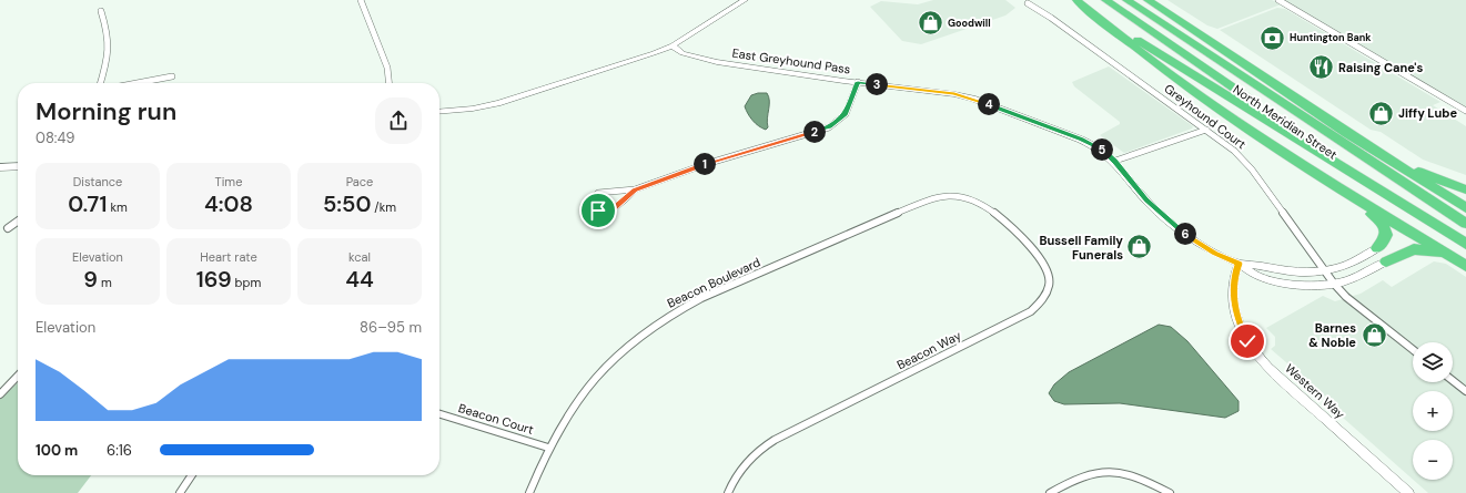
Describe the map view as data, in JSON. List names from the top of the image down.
{
  "streets": {
    "highway": ["North Meridian Street"],
    "street": [
      "East Greyhound Pass",
      "Greyhound Court",
      "Beacon Boulevard",
      "Beacon Way",
      "Western Way",
      "Beacon Court"
    ]
  },
  "crossings": [
    ["East Greyhound Pass", "Greyhound Court"],
    ["East Greyhound Pass", "Western Way"],
    ["Beacon Boulevard", "Beacon Way"],
    ["Beacon Boulevard", "Beacon Court"]
  ],
  "places": {
    "shop": [
      "Goodwill",
      "Jiffy Lube",
      "Bussell Family Funerals",
      "Barnes & Noble"
    ],
    "bank": ["Huntington Bank"],
    "restaurant": ["Raising Cane's"]
  },
  "page": {
    "pins": [
      "3",
      "4",
      "2",
      "5",
      "1",
      "6"
    ],
    "heading": ["Morning run", "08:49"],
    "stats": [
      ["Distance", "0.71 km"],
      ["Time", "4:08"],
      ["Pace", "5:50 /km"],
      ["Elevation", "9 m"],
      ["Heart rate", "169 bpm"],
      ["kcal", "44"]
    ],
    "chart": ["Elevation", "86–95 m"],
    "map_buttons": ["+", "−"],
    "list": [
      {
        "name": "100 m",
        "note": "6:16"
      }
    ]
  }
}
